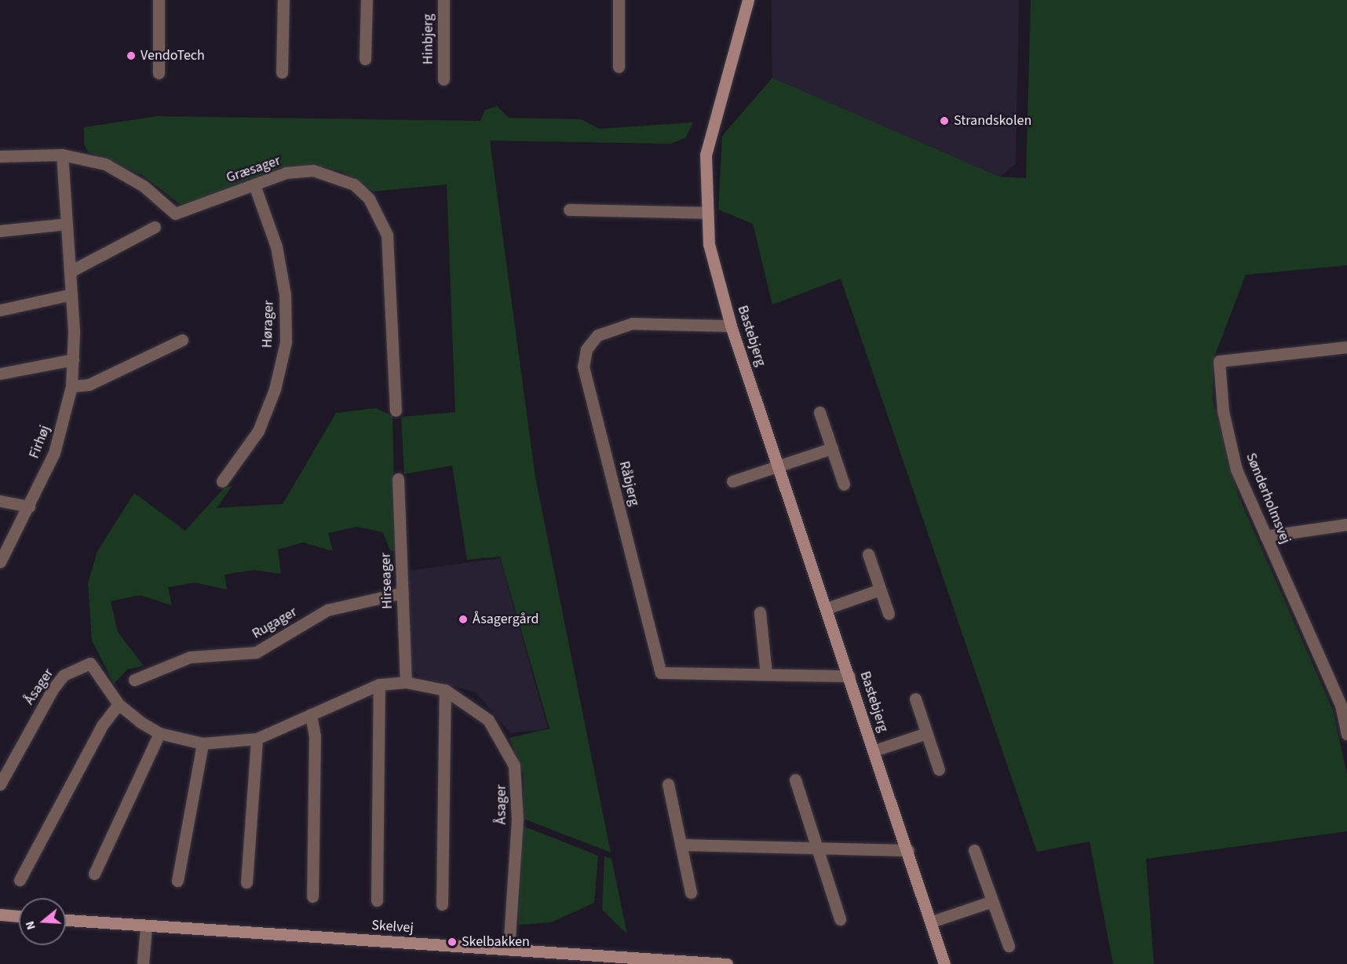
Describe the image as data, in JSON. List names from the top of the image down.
{
  "streets": {
    "street": [
      "Hinbjerg",
      "Græsager",
      "Hørager",
      "Bastebjerg",
      "Firhøj",
      "Råbjerg",
      "Sønderholmsvej",
      "Hirseager",
      "Rugager",
      "Åsager",
      "Skelvej"
    ]
  },
  "crossings": [
    ["Græsager", "Hørager"],
    ["Græsager", "Firhøj"],
    ["Bastebjerg", "Råbjerg"],
    ["Hirseager", "Rugager"],
    ["Hirseager", "Åsager"],
    ["Åsager", "Skelvej"]
  ],
  "places": [
    "VendoTech",
    "Strandskolen",
    "Åsagergård",
    "Skelbakken"
  ],
  "north": "left"
}
